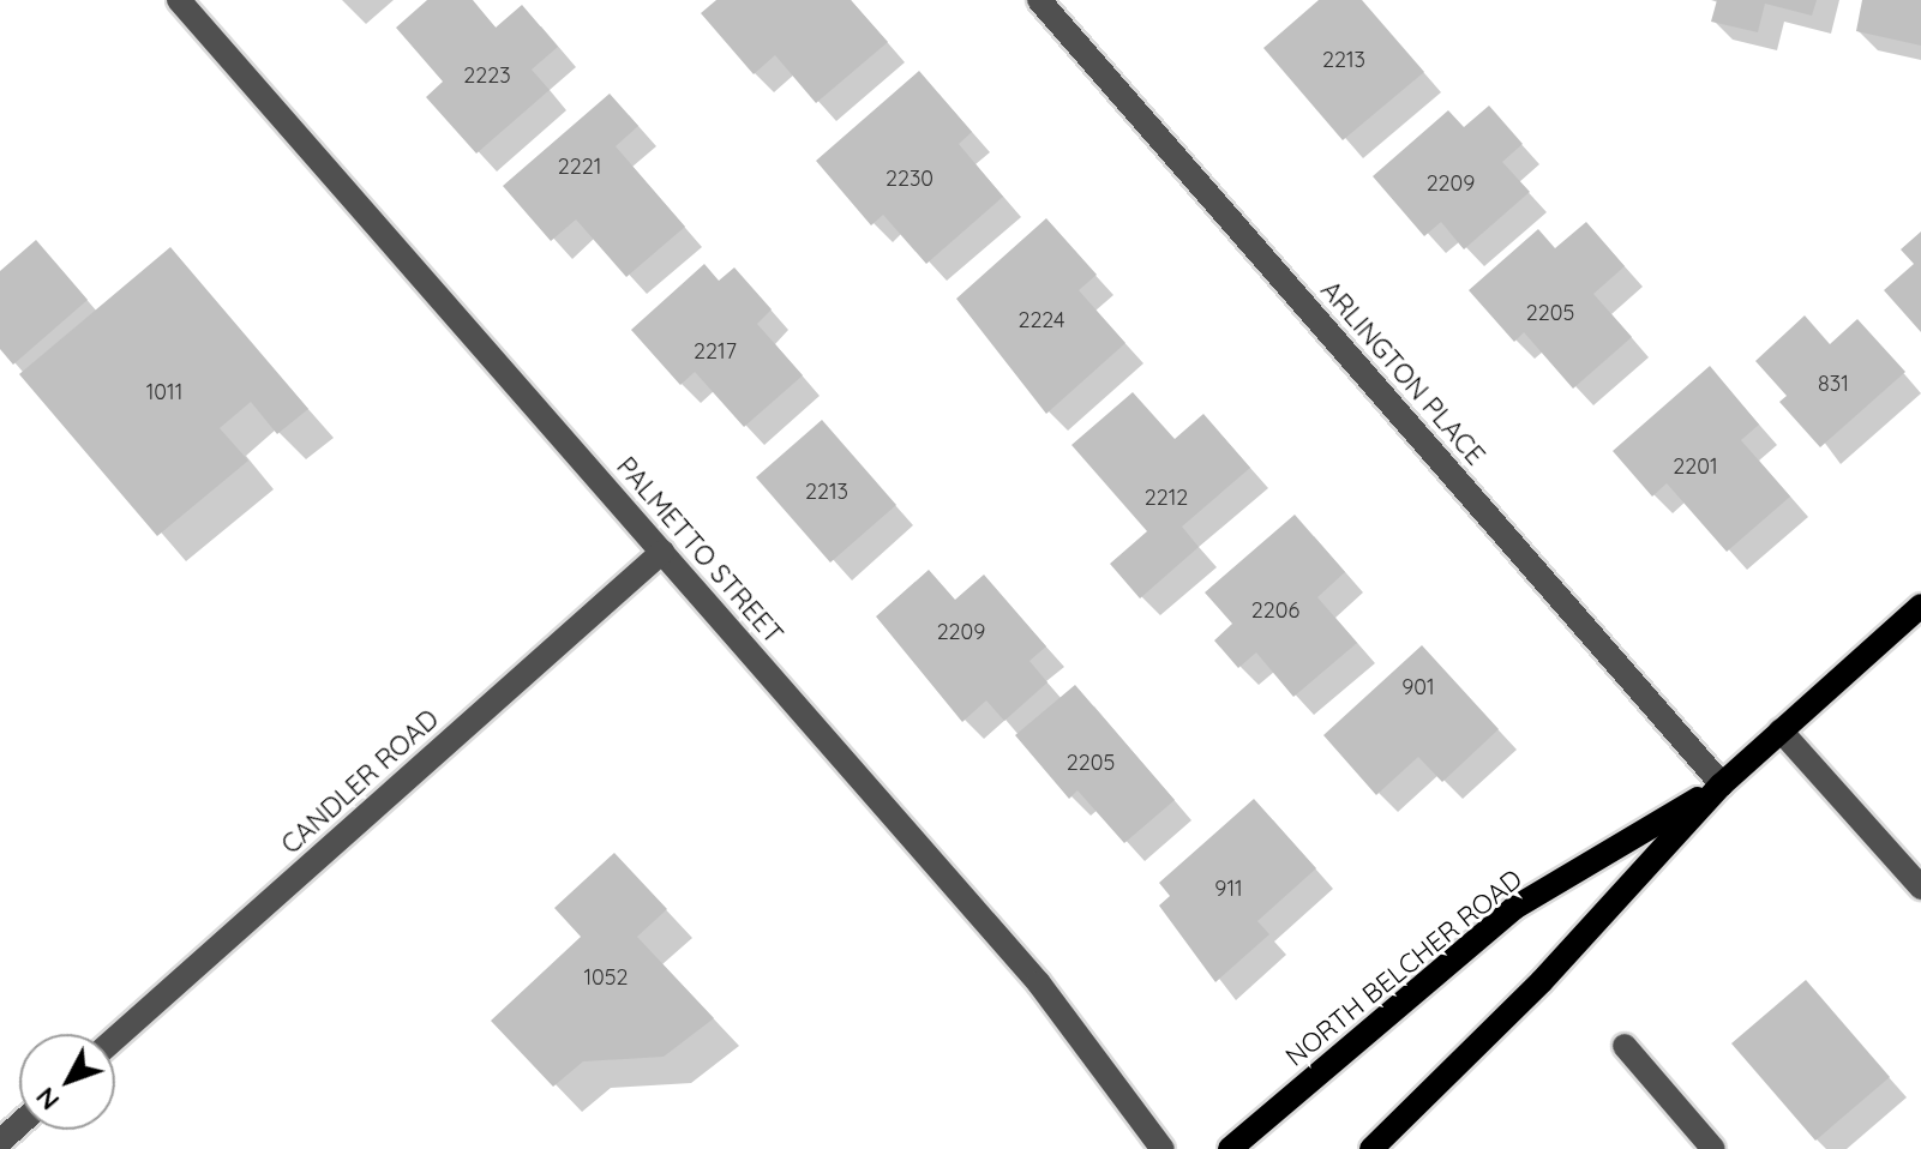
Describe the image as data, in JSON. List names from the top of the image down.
{
  "streets": {
    "main road": ["NORTH BELCHER ROAD"],
    "street": ["ARLINGTON PLACE", "PALMETTO STREET", "CANDLER ROAD"]
  },
  "crossings": [
    ["ARLINGTON PLACE", "NORTH BELCHER ROAD"],
    ["PALMETTO STREET", "CANDLER ROAD"]
  ],
  "house_numbers": [
    "2213",
    "2223",
    "2221",
    "2230",
    "2209",
    "2205",
    "2224",
    "2217",
    "831",
    "1011",
    "2201",
    "2213",
    "2212",
    "2206",
    "2209",
    "901",
    "2205",
    "911",
    "1052"
  ],
  "north": "bottom left"
}
